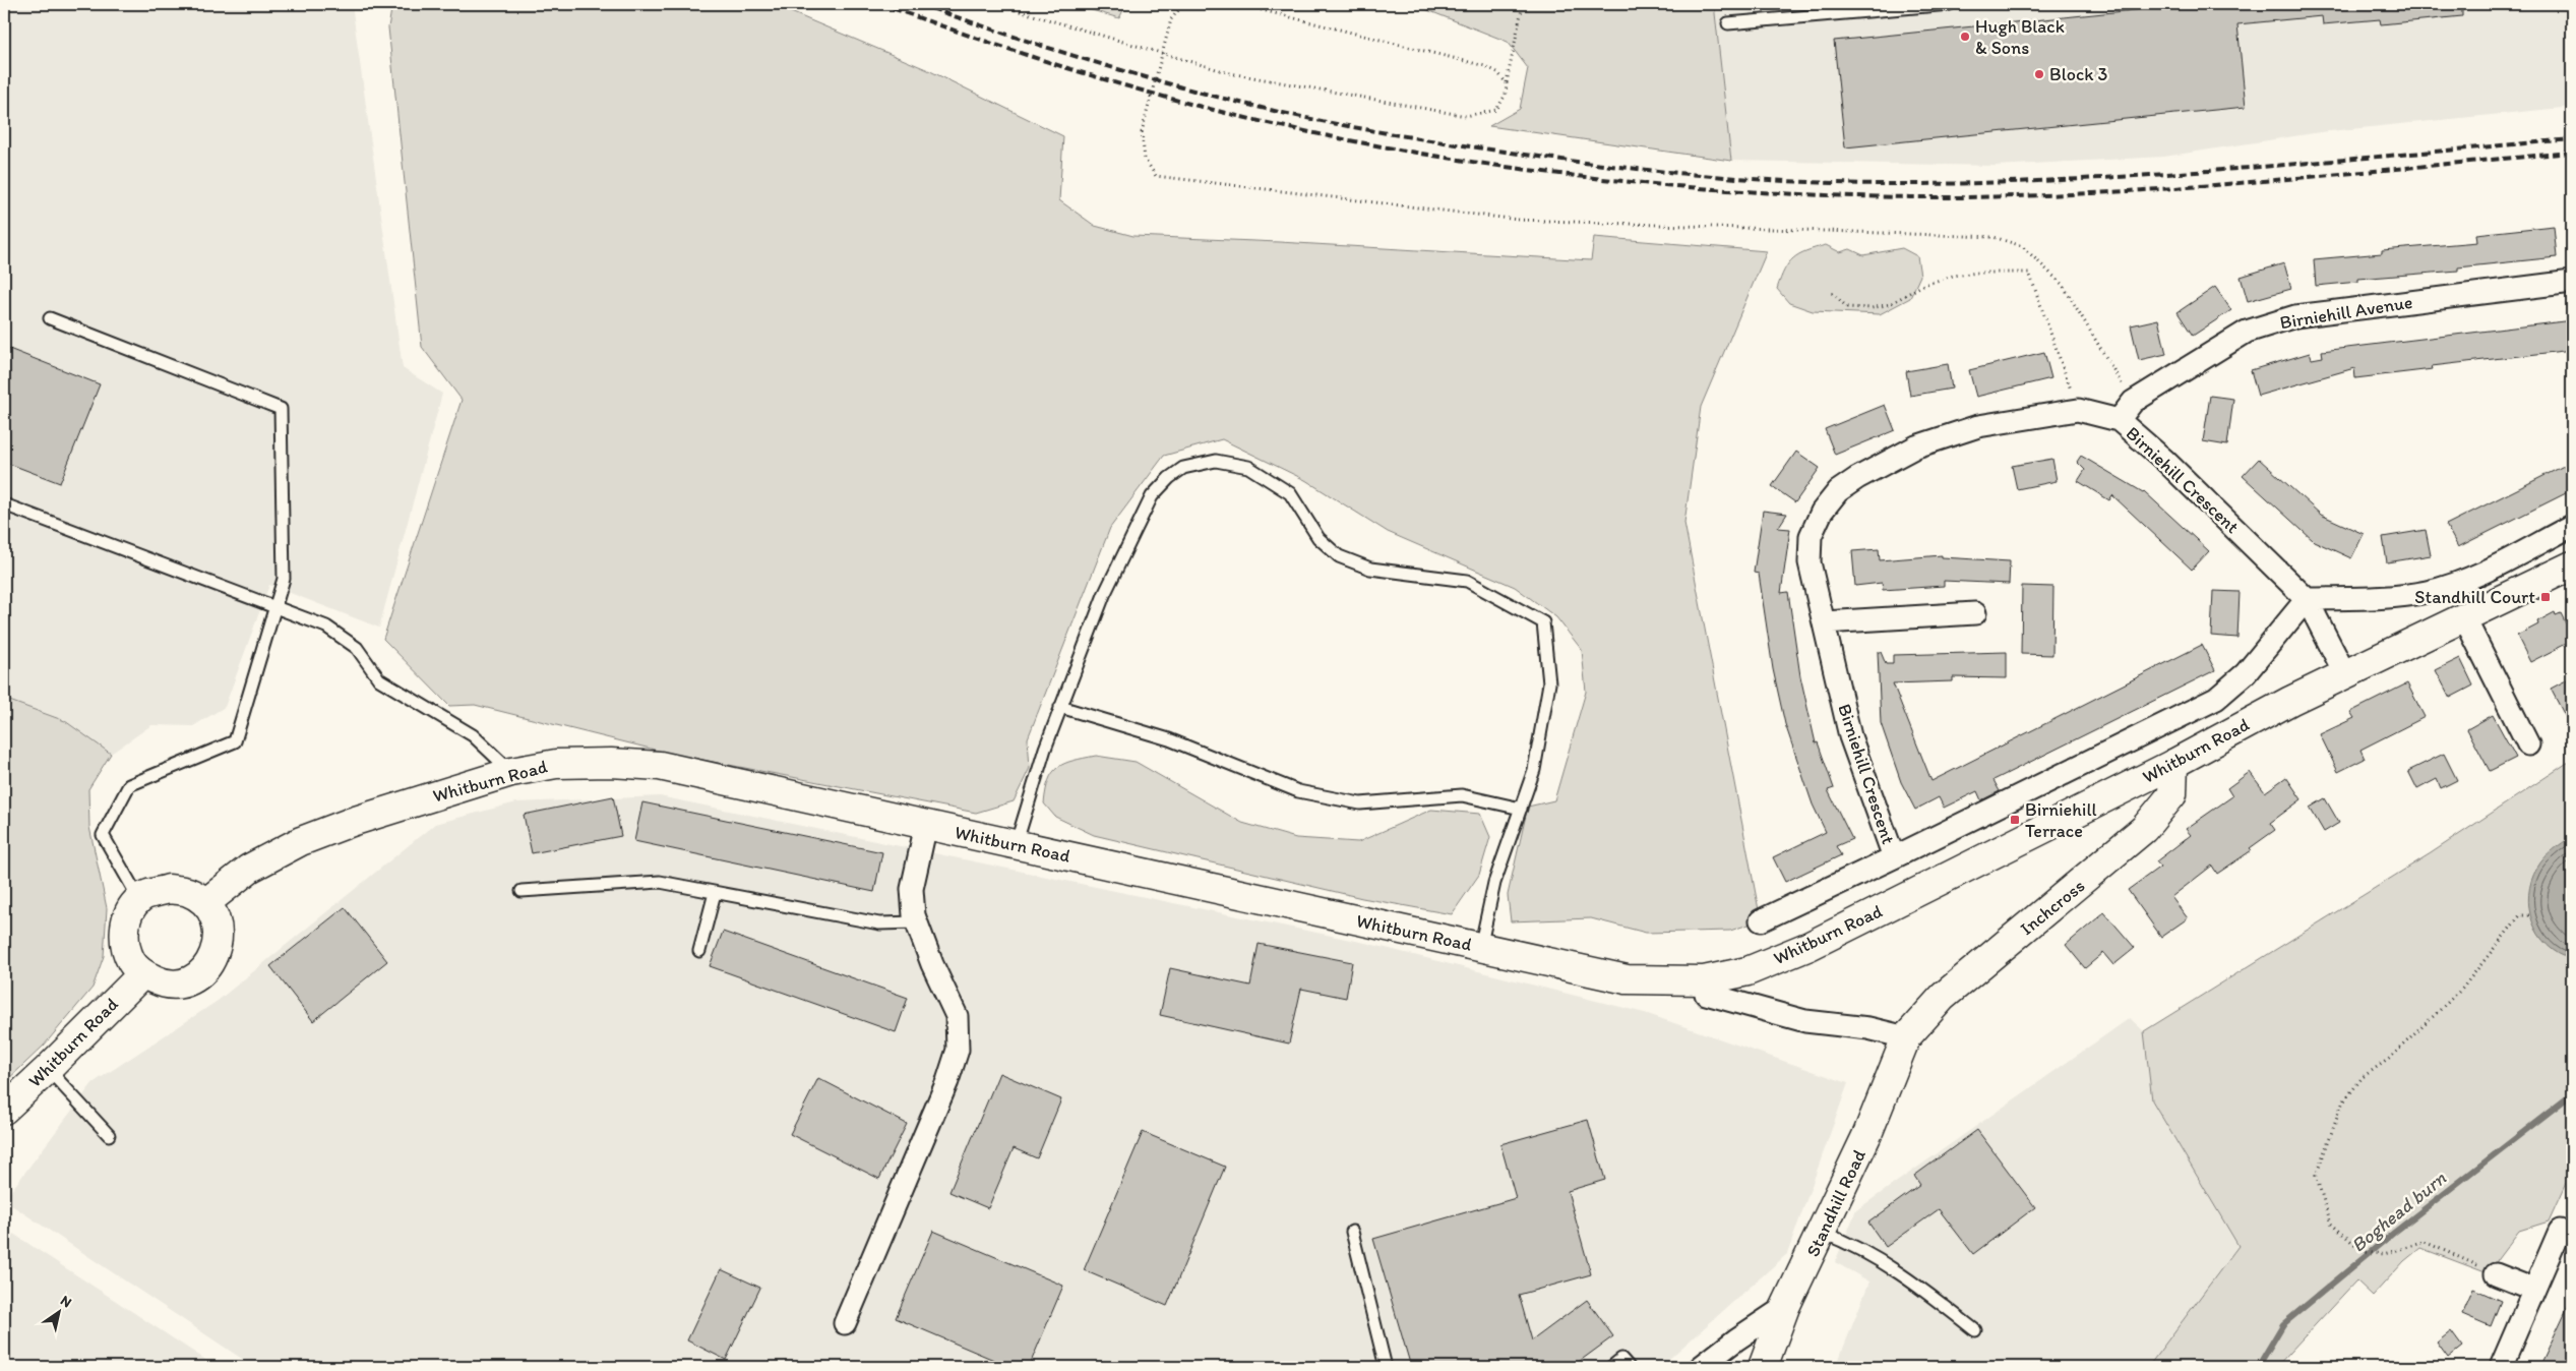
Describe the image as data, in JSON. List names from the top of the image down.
{
  "streets": {
    "main road": ["Whitburn Road", "Inchcross", "Standhill Road"],
    "street": ["Birniehill Avenue", "Birniehill Crescent"]
  },
  "crossings": [
    ["Birniehill Avenue", "Birniehill Crescent"],
    ["Birniehill Crescent", "Whitburn Road"],
    ["Whitburn Road", "Inchcross"],
    ["Inchcross", "Standhill Road"]
  ],
  "water": ["Boghead burn"],
  "places": {
    "other": ["Hugh Black & Sons", "Block 3"],
    "transit": ["Standhill Court", "Birniehill Terrace"]
  },
  "north": "top right"
}
